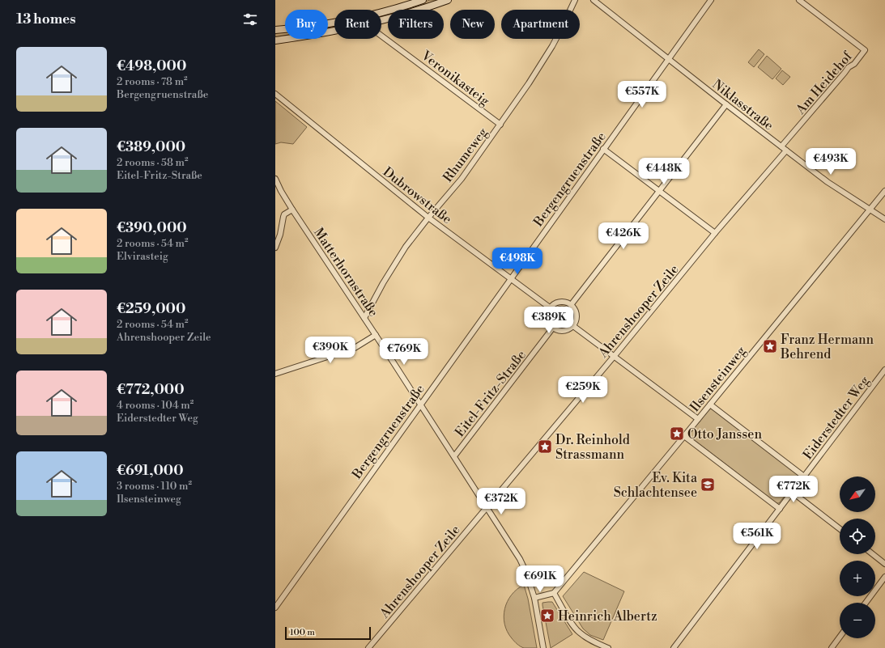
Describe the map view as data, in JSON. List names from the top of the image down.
{
  "streets": {
    "street": [
      "Veronikasteig",
      "Am Heidehof",
      "Niklasstraße",
      "Rhumeweg",
      "Bergengruenstraße",
      "Dubrowstraße",
      "Matterhornstraße",
      "Ahrenshooper Zeile",
      "Ilsensteinweg",
      "Eitel-Fritz-Straße",
      "Eiderstedter Weg"
    ]
  },
  "crossings": [
    ["Veronikasteig", "Rhumeweg"],
    ["Am Heidehof", "Niklasstraße"],
    ["Niklasstraße", "Bergengruenstraße"],
    ["Niklasstraße", "Ahrenshooper Zeile"],
    ["Niklasstraße", "Ilsensteinweg"],
    ["Rhumeweg", "Dubrowstraße"],
    ["Rhumeweg", "Matterhornstraße"],
    ["Bergengruenstraße", "Dubrowstraße"],
    ["Bergengruenstraße", "Matterhornstraße"],
    ["Dubrowstraße", "Eitel-Fritz-Straße"],
    ["Matterhornstraße", "Ahrenshooper Zeile"],
    ["Matterhornstraße", "Eitel-Fritz-Straße"]
  ],
  "places": {
    "place": [
      "Franz Hermann Behrend",
      "Otto Janssen",
      "Dr. Reinhold Strassmann",
      "Heinrich Albertz"
    ],
    "school or university": ["Ev. Kita Schlachtensee"]
  },
  "scale_bar": "100 m",
  "north": "bottom left",
  "page": {
    "heading": "13 homes",
    "chip": [
      "Buy",
      "Rent",
      "Filters",
      "New",
      "Apartment"
    ],
    "list": [
      {
        "name": "€498,000",
        "note": "2 rooms · 78 m² · Bergengruenstraße"
      },
      {
        "name": "€389,000",
        "note": "2 rooms · 58 m² · Eitel-Fritz-Straße"
      },
      {
        "name": "€390,000",
        "note": "2 rooms · 54 m² · Elvirasteig"
      },
      {
        "name": "€259,000",
        "note": "2 rooms · 54 m² · Ahrenshooper Zeile"
      },
      {
        "name": "€772,000",
        "note": "4 rooms · 104 m² · Eiderstedter Weg"
      },
      {
        "name": "€691,000",
        "note": "3 rooms · 110 m² · Ilsensteinweg"
      }
    ],
    "price": [
      "€557K",
      "€493K",
      "€448K",
      "€426K",
      "€498K",
      "€389K",
      "€390K",
      "€769K",
      "€259K",
      "€772K",
      "€372K",
      "€561K",
      "€691K"
    ],
    "map_buttons": ["+", "−"],
    "scale": "100 m"
  }
}
